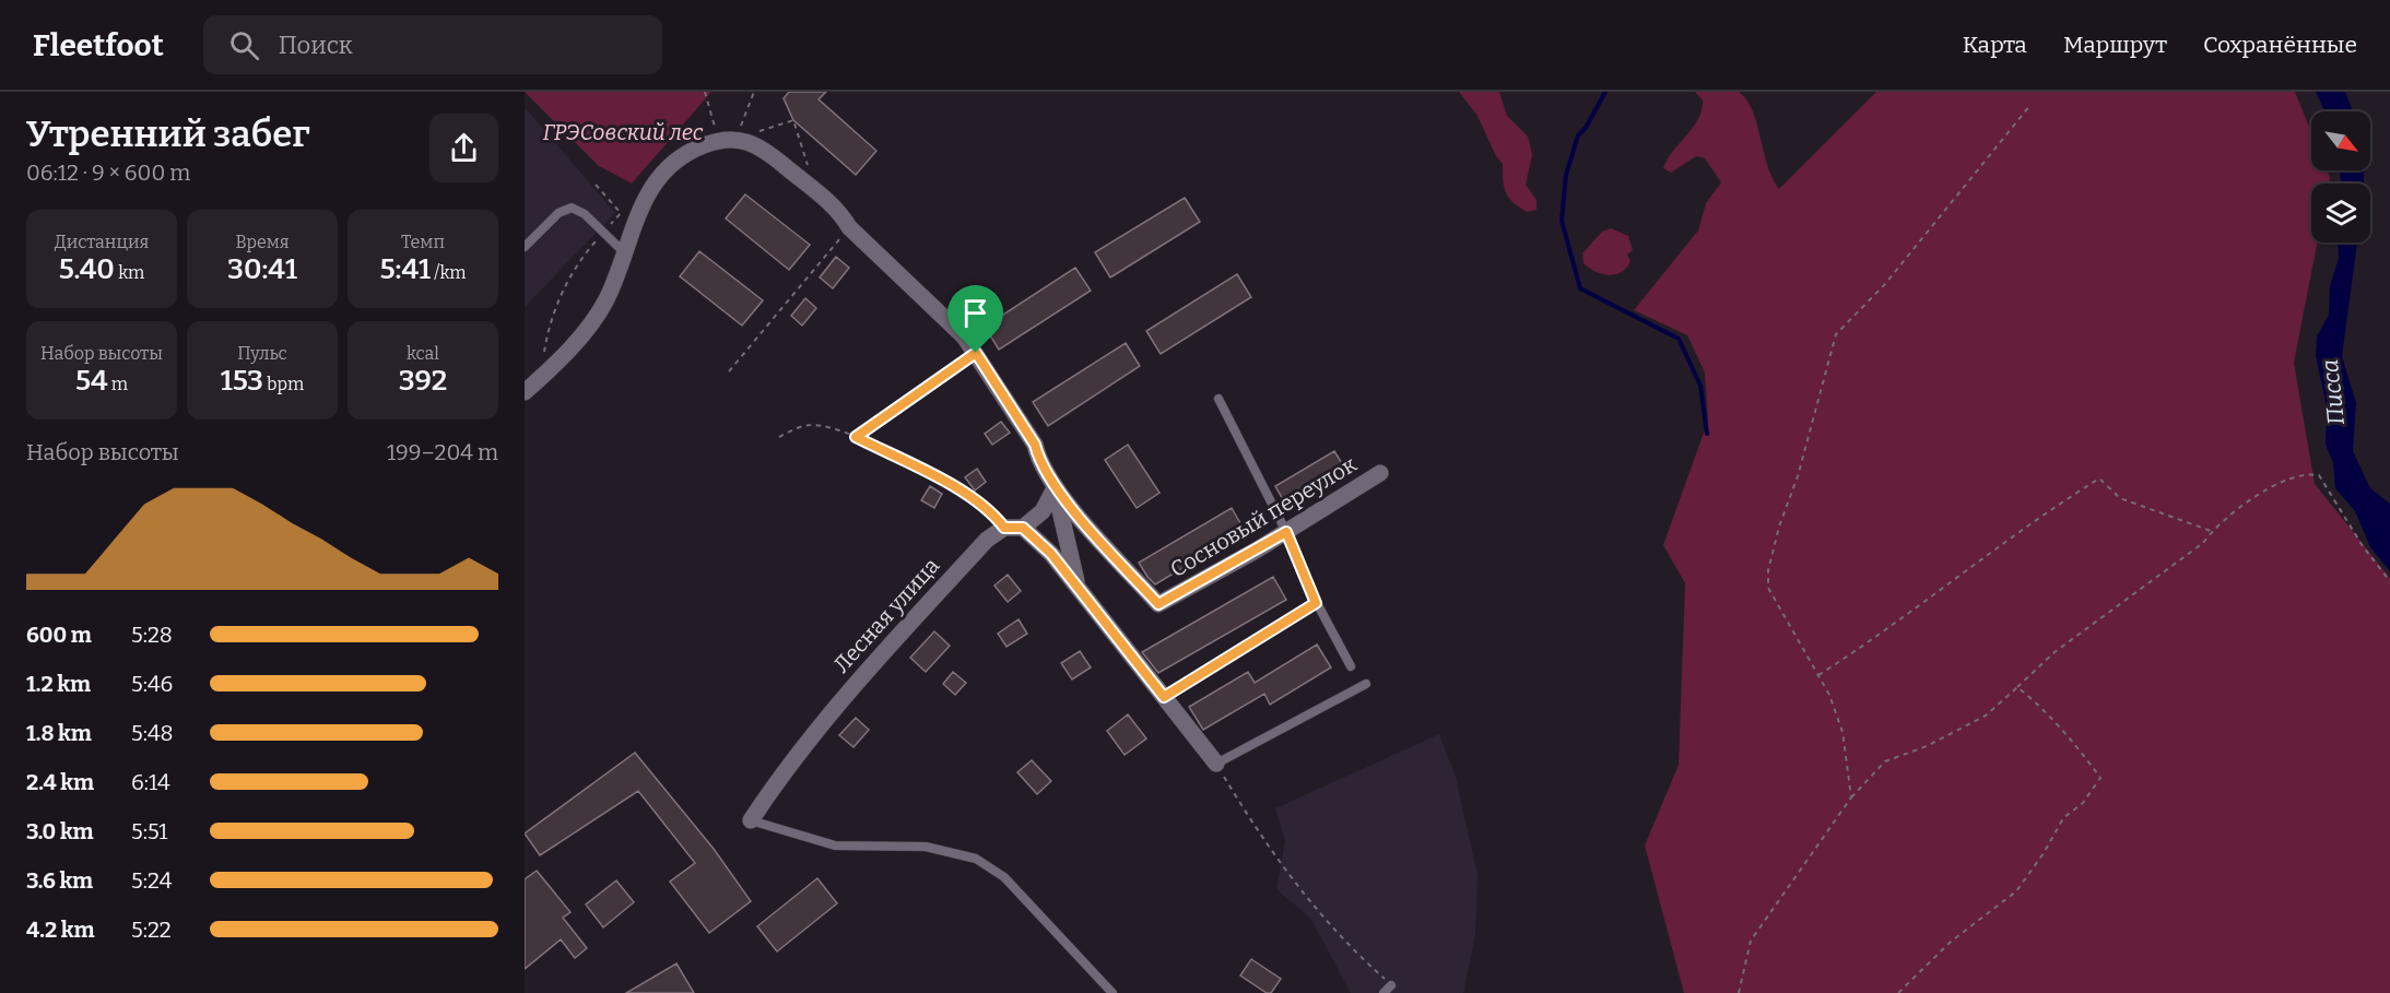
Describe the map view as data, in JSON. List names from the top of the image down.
{
  "streets": {
    "street": ["Сосновый переулок", "Лесная улица"]
  },
  "water": ["Писса"],
  "parks": ["ГРЭСовский лес"],
  "north": "bottom right",
  "page": {
    "header": "Fleetfoot",
    "search": "Поиск",
    "nav": ["Карта", "Маршрут", "Сохранённые"],
    "heading": ["Утренний забег", "06:12 · 9 × 600 m"],
    "stats": [
      ["Дистанция", "5.40 km"],
      ["Время", "30:41"],
      ["Темп", "5:41 /km"],
      ["Набор высоты", "54 m"],
      ["Пульс", "153 bpm"],
      ["kcal", "392"]
    ],
    "chart": ["Набор высоты", "199–204 m"],
    "list": [
      {
        "name": "600 m",
        "note": "5:28"
      },
      {
        "name": "1.2 km",
        "note": "5:46"
      },
      {
        "name": "1.8 km",
        "note": "5:48"
      },
      {
        "name": "2.4 km",
        "note": "6:14"
      },
      {
        "name": "3.0 km",
        "note": "5:51"
      },
      {
        "name": "3.6 km",
        "note": "5:24"
      },
      {
        "name": "4.2 km",
        "note": "5:22"
      }
    ]
  }
}
